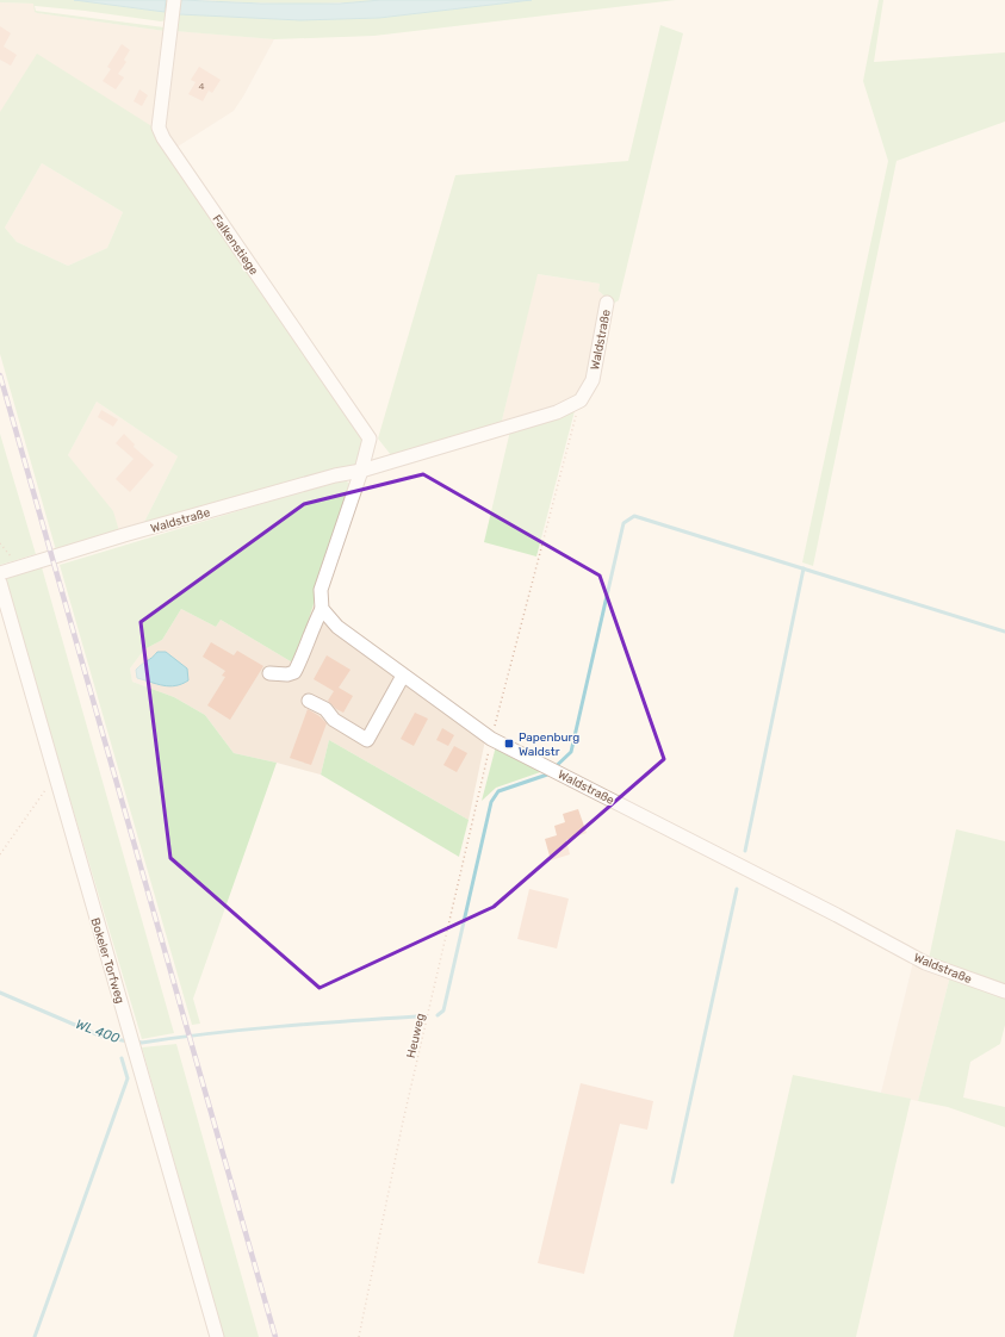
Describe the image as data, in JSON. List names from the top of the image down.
{
  "streets": {
    "street": ["Falkenstiege", "Waldstraße", "Bokeler Torfweg"],
    "path": ["Heuweg"]
  },
  "crossings": [
    ["Falkenstiege", "Waldstraße"],
    ["Waldstraße", "Heuweg"]
  ],
  "water": ["WL 400"],
  "places": {
    "transit": ["Papenburg Waldstr"]
  },
  "house_numbers": ["4"]
}
